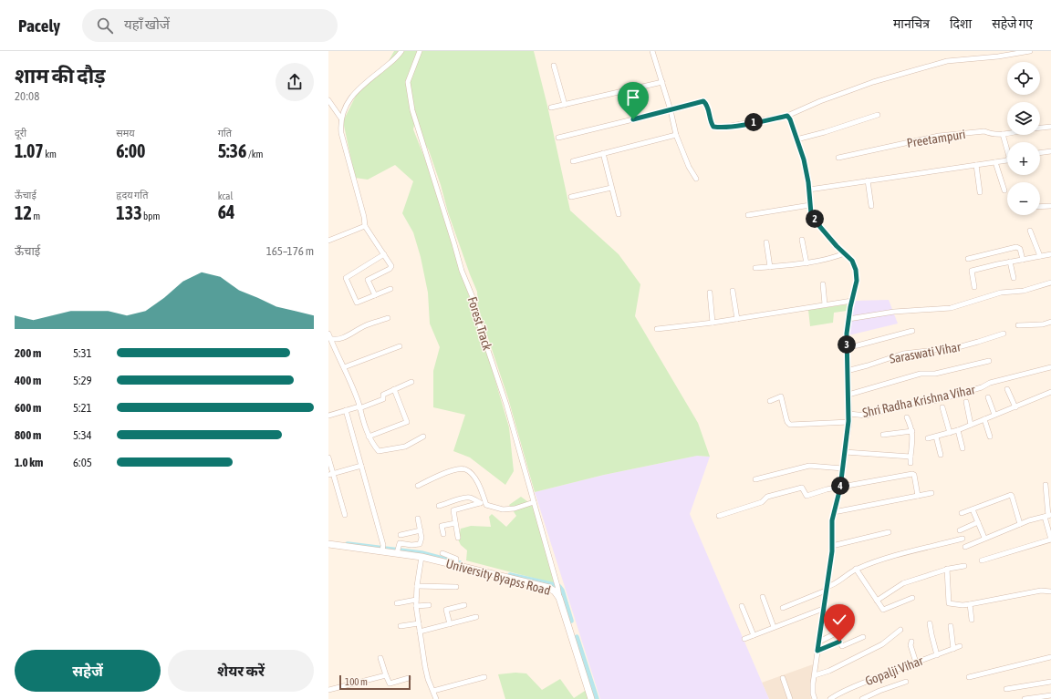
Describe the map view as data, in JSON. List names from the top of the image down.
{
  "streets": {
    "main road": ["University Byapss Road"],
    "street": [
      "Preetampuri",
      "Forest Track",
      "Saraswati Vihar",
      "Shri Radha Krishna Vihar",
      "Gopalji Vihar"
    ]
  },
  "crossings": [
    ["Forest Track", "University Byapss Road"]
  ],
  "scale_bar": "100 m",
  "page": {
    "header": "Pacely",
    "search": "यहाँ खोजें",
    "nav": ["मानचित्र", "दिशा", "सहेजे गए"],
    "heading": ["शाम की दौड़", "20:08"],
    "map_buttons": ["+", "−"],
    "stats": [
      ["दूरी", "1.07 km"],
      ["समय", "6:00"],
      ["गति", "5:36 /km"],
      ["ऊँचाई", "12 m"],
      ["हृदय गति", "133 bpm"],
      ["kcal", "64"]
    ],
    "pins": [
      "1",
      "2",
      "3",
      "4"
    ],
    "chart": ["ऊँचाई", "165–176 m"],
    "list": [
      {
        "name": "200 m",
        "note": "5:31"
      },
      {
        "name": "400 m",
        "note": "5:29"
      },
      {
        "name": "600 m",
        "note": "5:21"
      },
      {
        "name": "800 m",
        "note": "5:34"
      },
      {
        "name": "1.0 km",
        "note": "6:05"
      }
    ],
    "buttons": ["सहेजें", "शेयर करें"],
    "scale": "100 m"
  }
}
